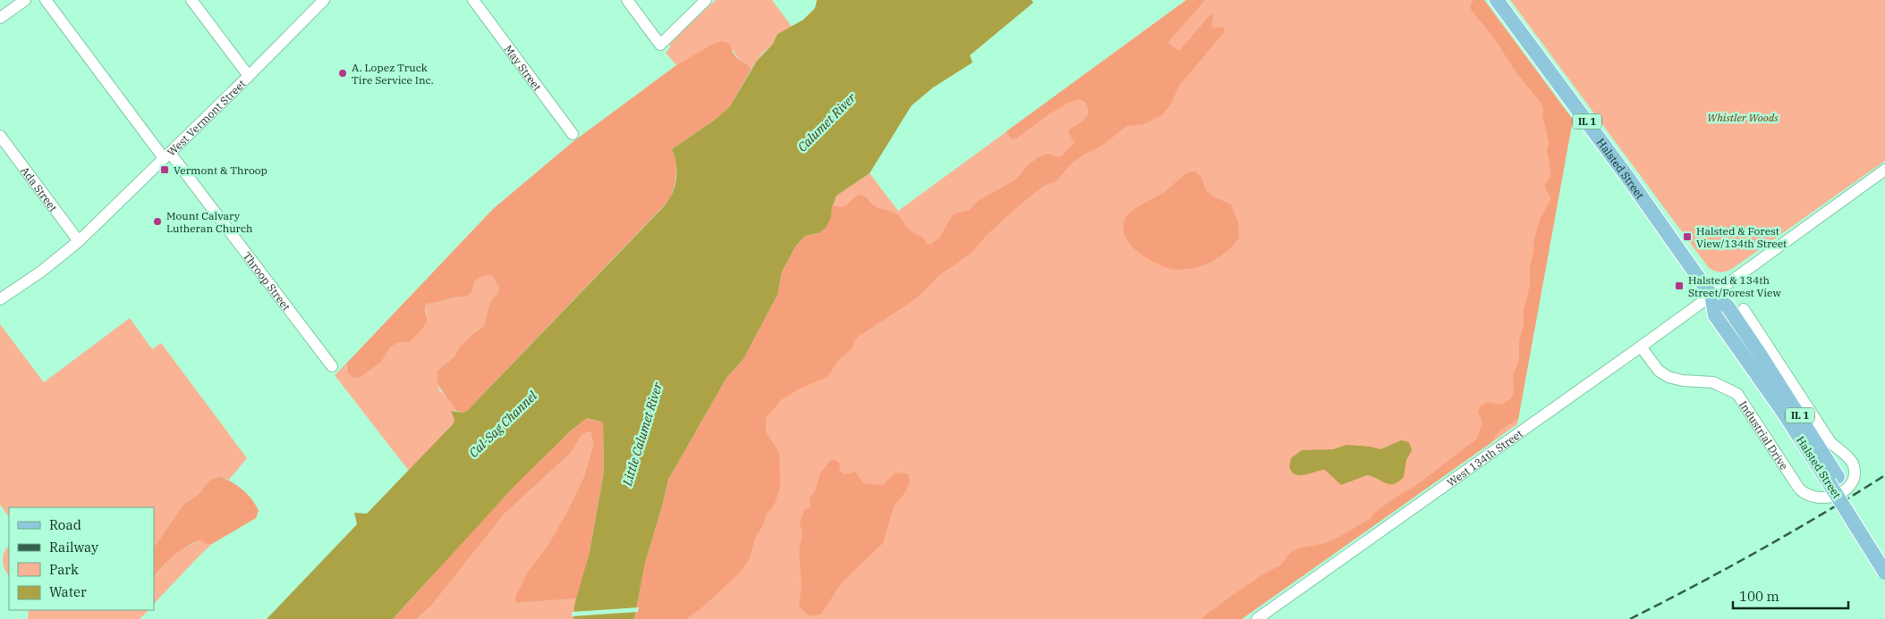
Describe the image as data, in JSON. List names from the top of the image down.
{
  "streets": {
    "main road": ["IL 1", "Halsted Street"],
    "street": [
      "May Street",
      "West Vermont Street",
      "Ada Street",
      "Throop Street",
      "Industrial Drive",
      "West 134th Street"
    ]
  },
  "crossings": [
    ["West Vermont Street", "Ada Street"],
    ["West Vermont Street", "Throop Street"],
    ["Halsted Street", "West 134th Street"],
    ["Industrial Drive", "West 134th Street"]
  ],
  "water": ["Calumet River", "Cal-Sag Channel", "Little Calumet River"],
  "parks": ["Whistler Woods"],
  "places": {
    "other": ["A. Lopez Truck Tire Service Inc.", "Mount Calvary Lutheran Church"],
    "transit": ["Vermont & Throop", "Halsted & Forest View/134th Street", "Halsted & 134th Street/Forest View"]
  },
  "legend": [
    "Road",
    "Railway",
    "Park",
    "Water"
  ],
  "scale_bar": "100 m"
}
